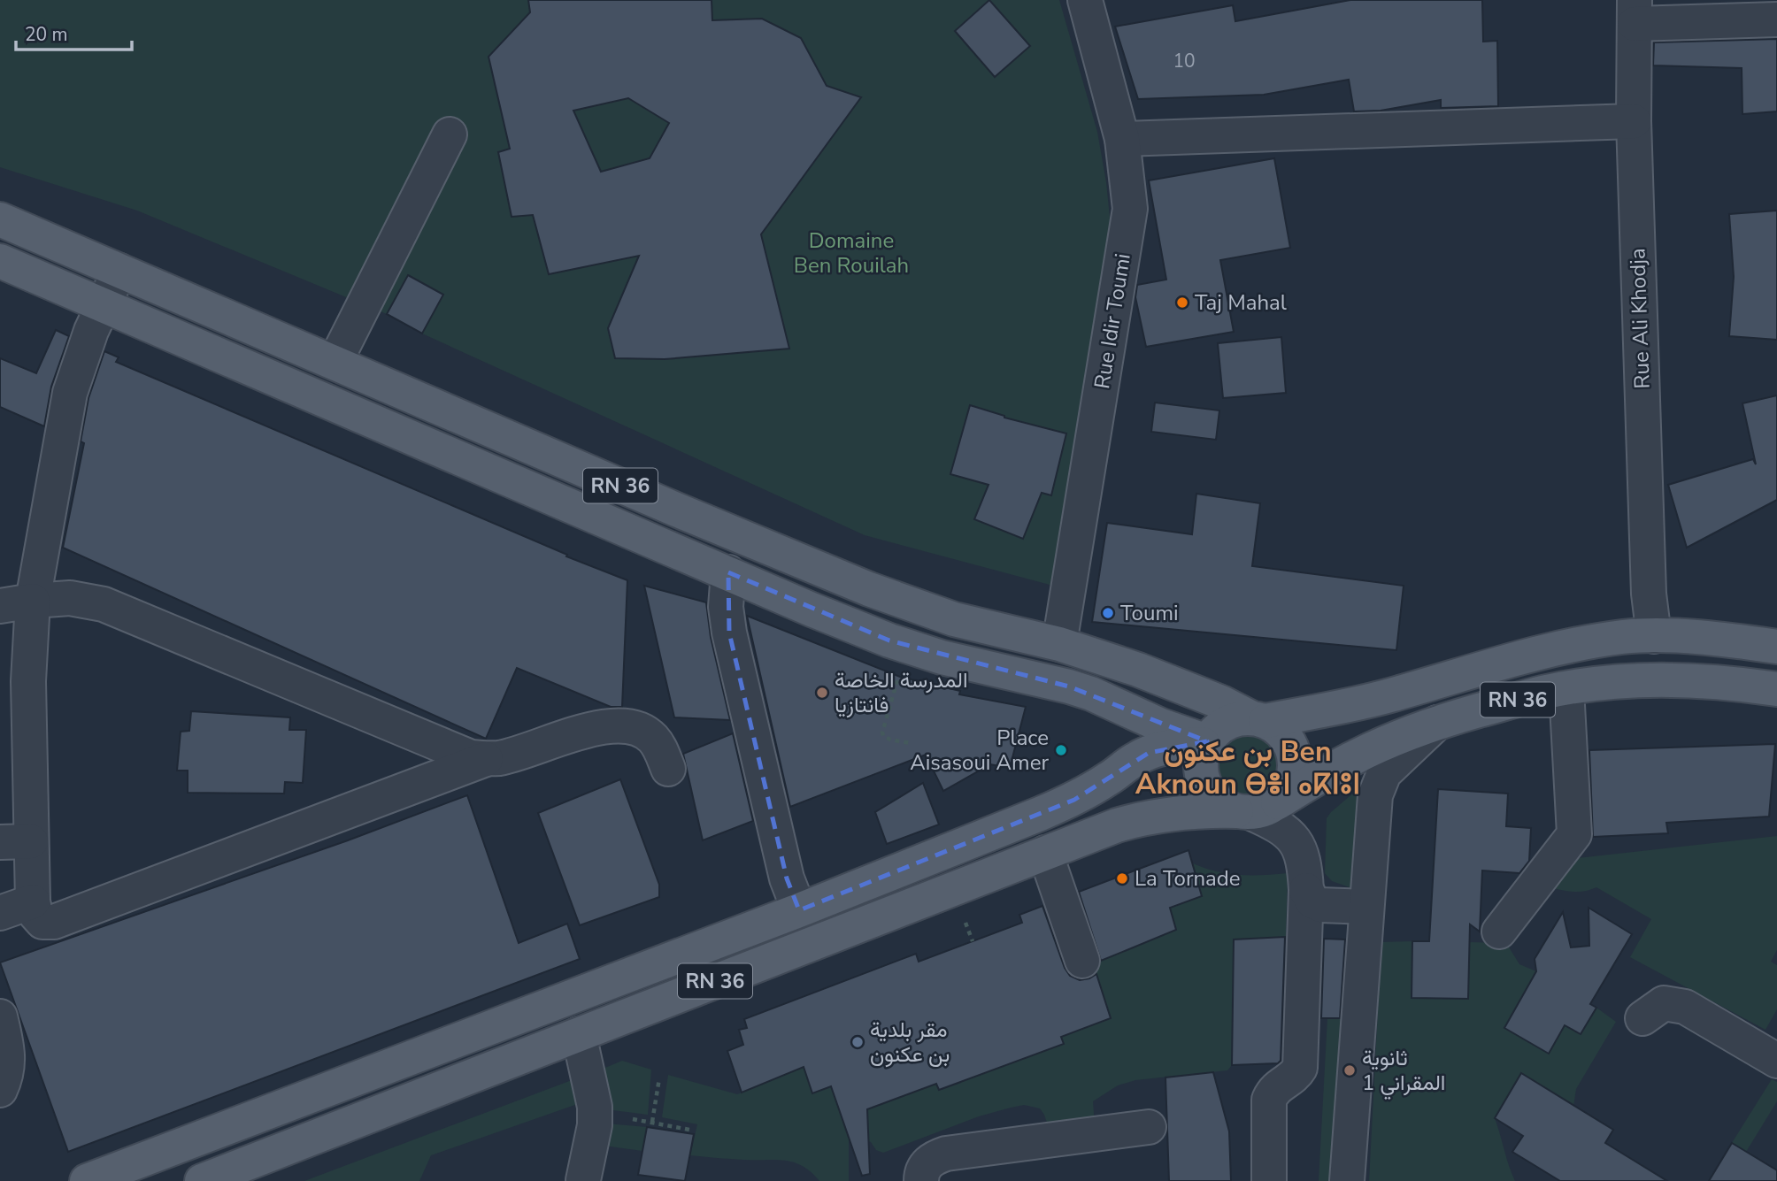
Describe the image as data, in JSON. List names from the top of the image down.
{
  "streets": {
    "main road": ["RN 36"],
    "street": ["Rue Ali Khodja", "Rue Idir Toumi"]
  },
  "crossings": [
    ["Rue Ali Khodja", "RN 36"],
    ["Rue Idir Toumi", "RN 36"]
  ],
  "districts": ["بن عكنون Ben Aknoun ⴱⴻⵏ ⴰⴽⵏⵓⵏ"],
  "parks": ["Domaine Ben Rouilah"],
  "places": [
    "Taj Mahal",
    "Toumi",
    "المدرسة الخاصة فانتازيا",
    "Place Aisasoui Amer",
    "La Tornade",
    "مقر بلدية بن عكنون",
    "ثانوية المقراني 1"
  ],
  "house_numbers": ["10"],
  "scale_bar": "20 m"
}
